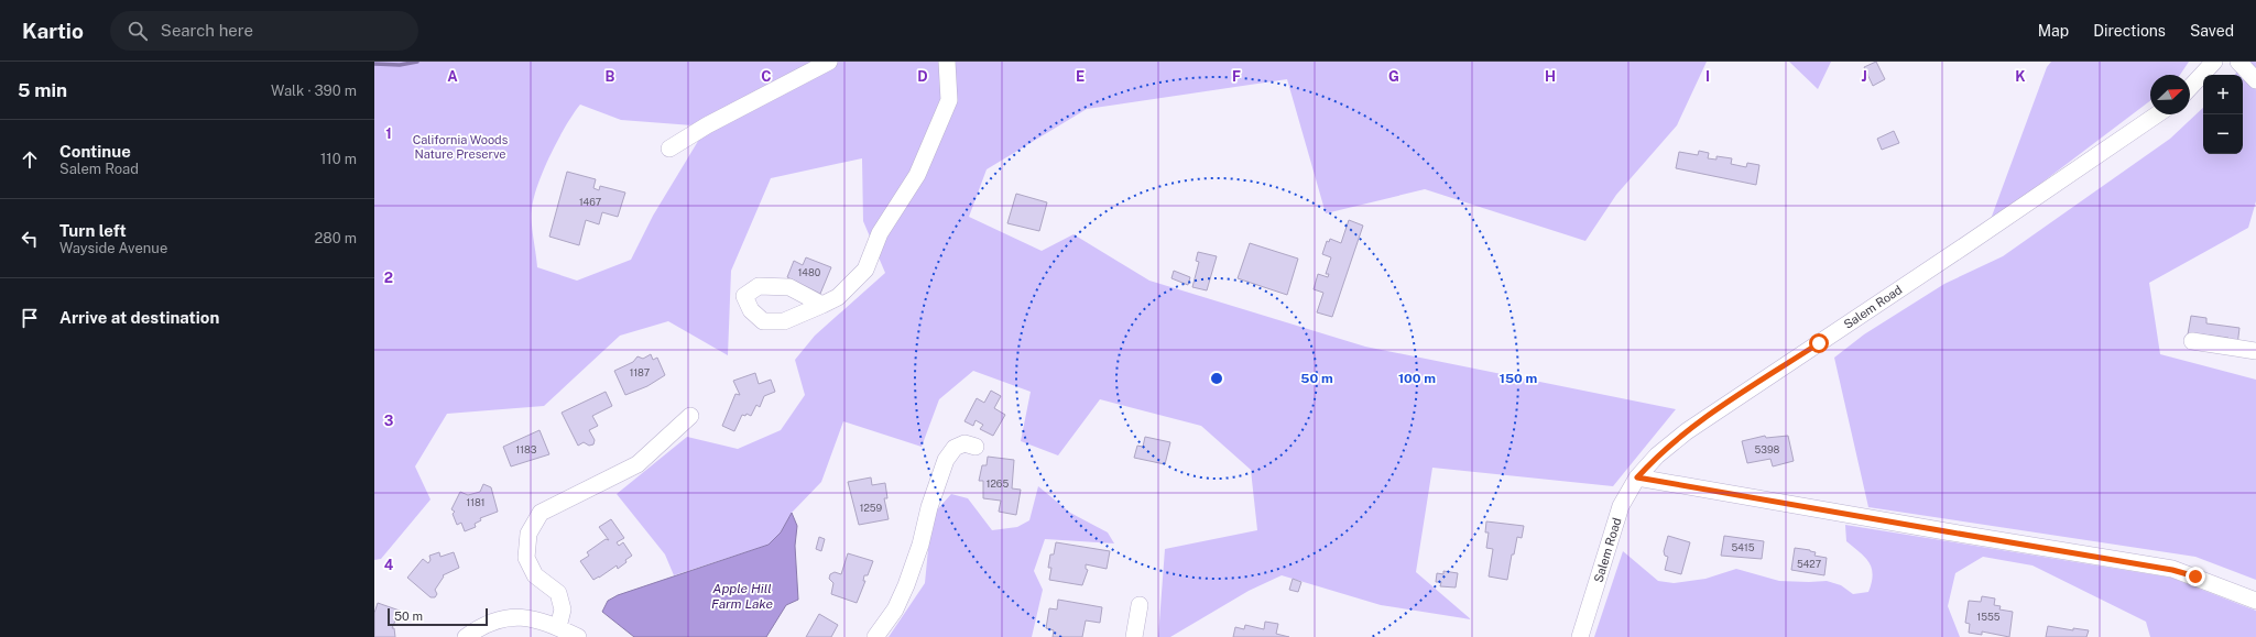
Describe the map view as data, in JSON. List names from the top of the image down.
{
  "streets": {
    "street": ["Salem Road"]
  },
  "water": ["Apple Hill Farm Lake"],
  "parks": ["California Woods Nature Preserve"],
  "house_numbers": [
    "1467",
    "1480",
    "1187",
    "1183",
    "5398",
    "1265",
    "1181",
    "1259",
    "5415",
    "5427",
    "1555"
  ],
  "scale_bar": "50 m",
  "north": "top right",
  "page": {
    "header": "Kartio",
    "search": "Search here",
    "nav": ["Map", "Directions", "Saved"],
    "heading": ["5 min", "Walk · 390 m"],
    "map_buttons": ["+", "−"],
    "list": [
      ["Continue", "Salem Road", "110 m"],
      ["Turn left", "Wayside Avenue", "280 m"],
      "Arrive at destination"
    ],
    "scale": "50 m"
  },
  "grid": {
    "columns": [
      "A",
      "B",
      "C",
      "D",
      "E",
      "F",
      "G",
      "H",
      "I",
      "J",
      "K"
    ],
    "rows": [
      "1",
      "2",
      "3",
      "4"
    ]
  },
  "rings": ["50 m", "100 m", "150 m"]
}
